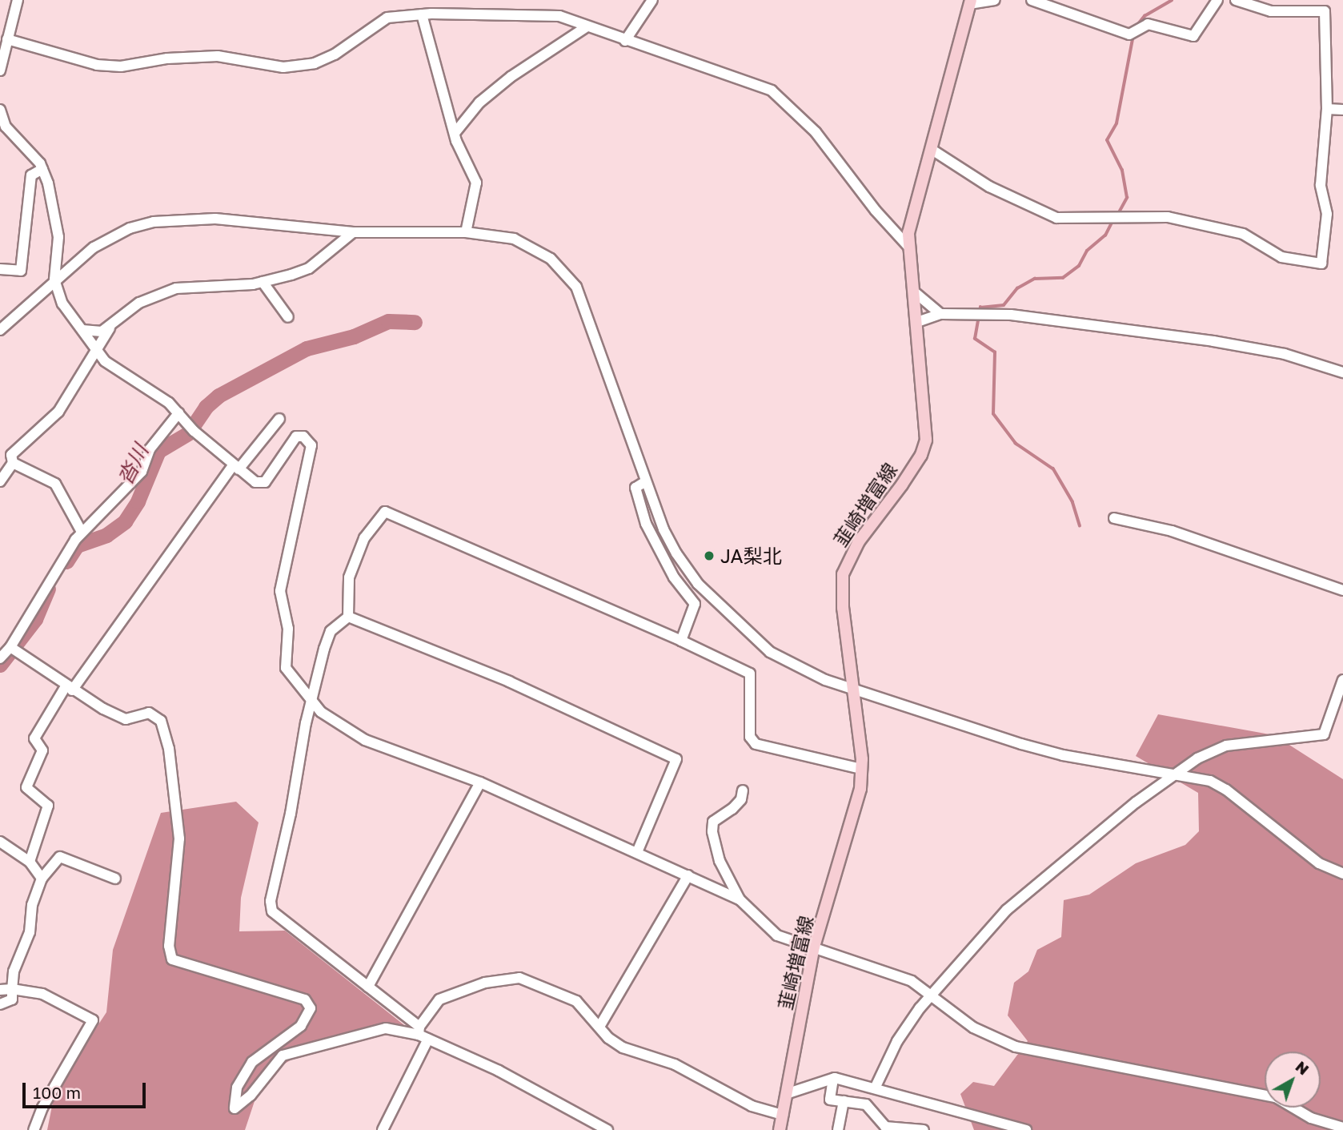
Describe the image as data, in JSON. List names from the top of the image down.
{
  "streets": {
    "main road": ["韮崎増富線"]
  },
  "water": ["沓川"],
  "places": ["JA梨北"],
  "scale_bar": "100 m",
  "north": "top right"
}
